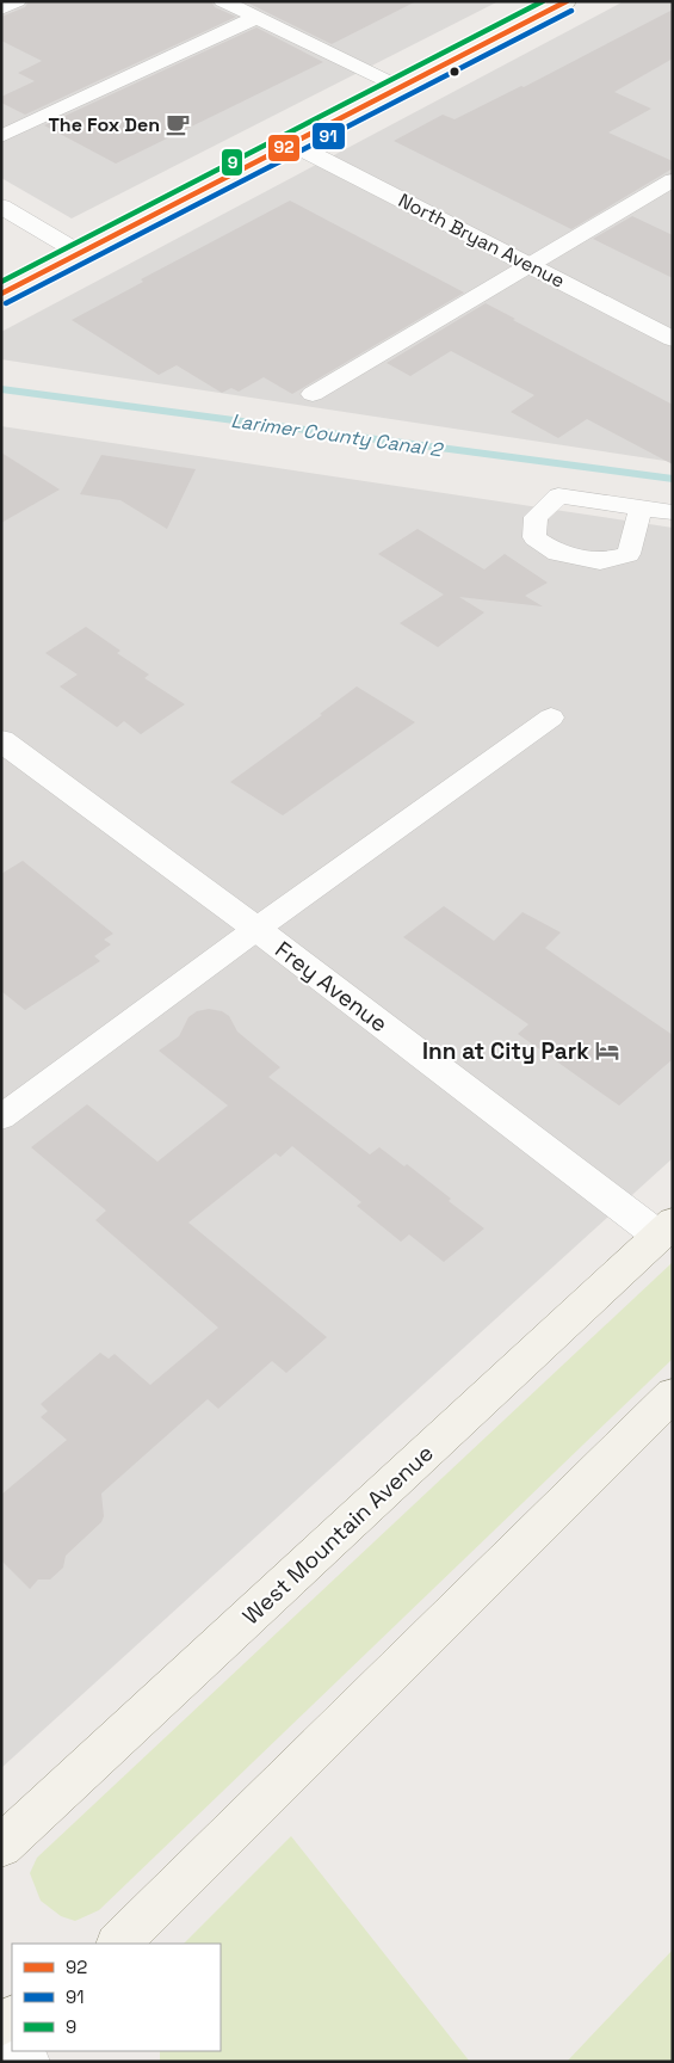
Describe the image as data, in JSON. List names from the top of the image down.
{
  "streets": {
    "street": ["North Bryan Avenue", "Frey Avenue", "West Mountain Avenue"]
  },
  "crossings": [
    ["Frey Avenue", "West Mountain Avenue"]
  ],
  "water": ["Larimer County Canal 2"],
  "places": {
    "cafe": ["The Fox Den"],
    "hotel": ["Inn at City Park"]
  },
  "lines": ["transit line 92", "transit line 9", "transit line 91"],
  "legend": ["92", "91", "9"]
}
